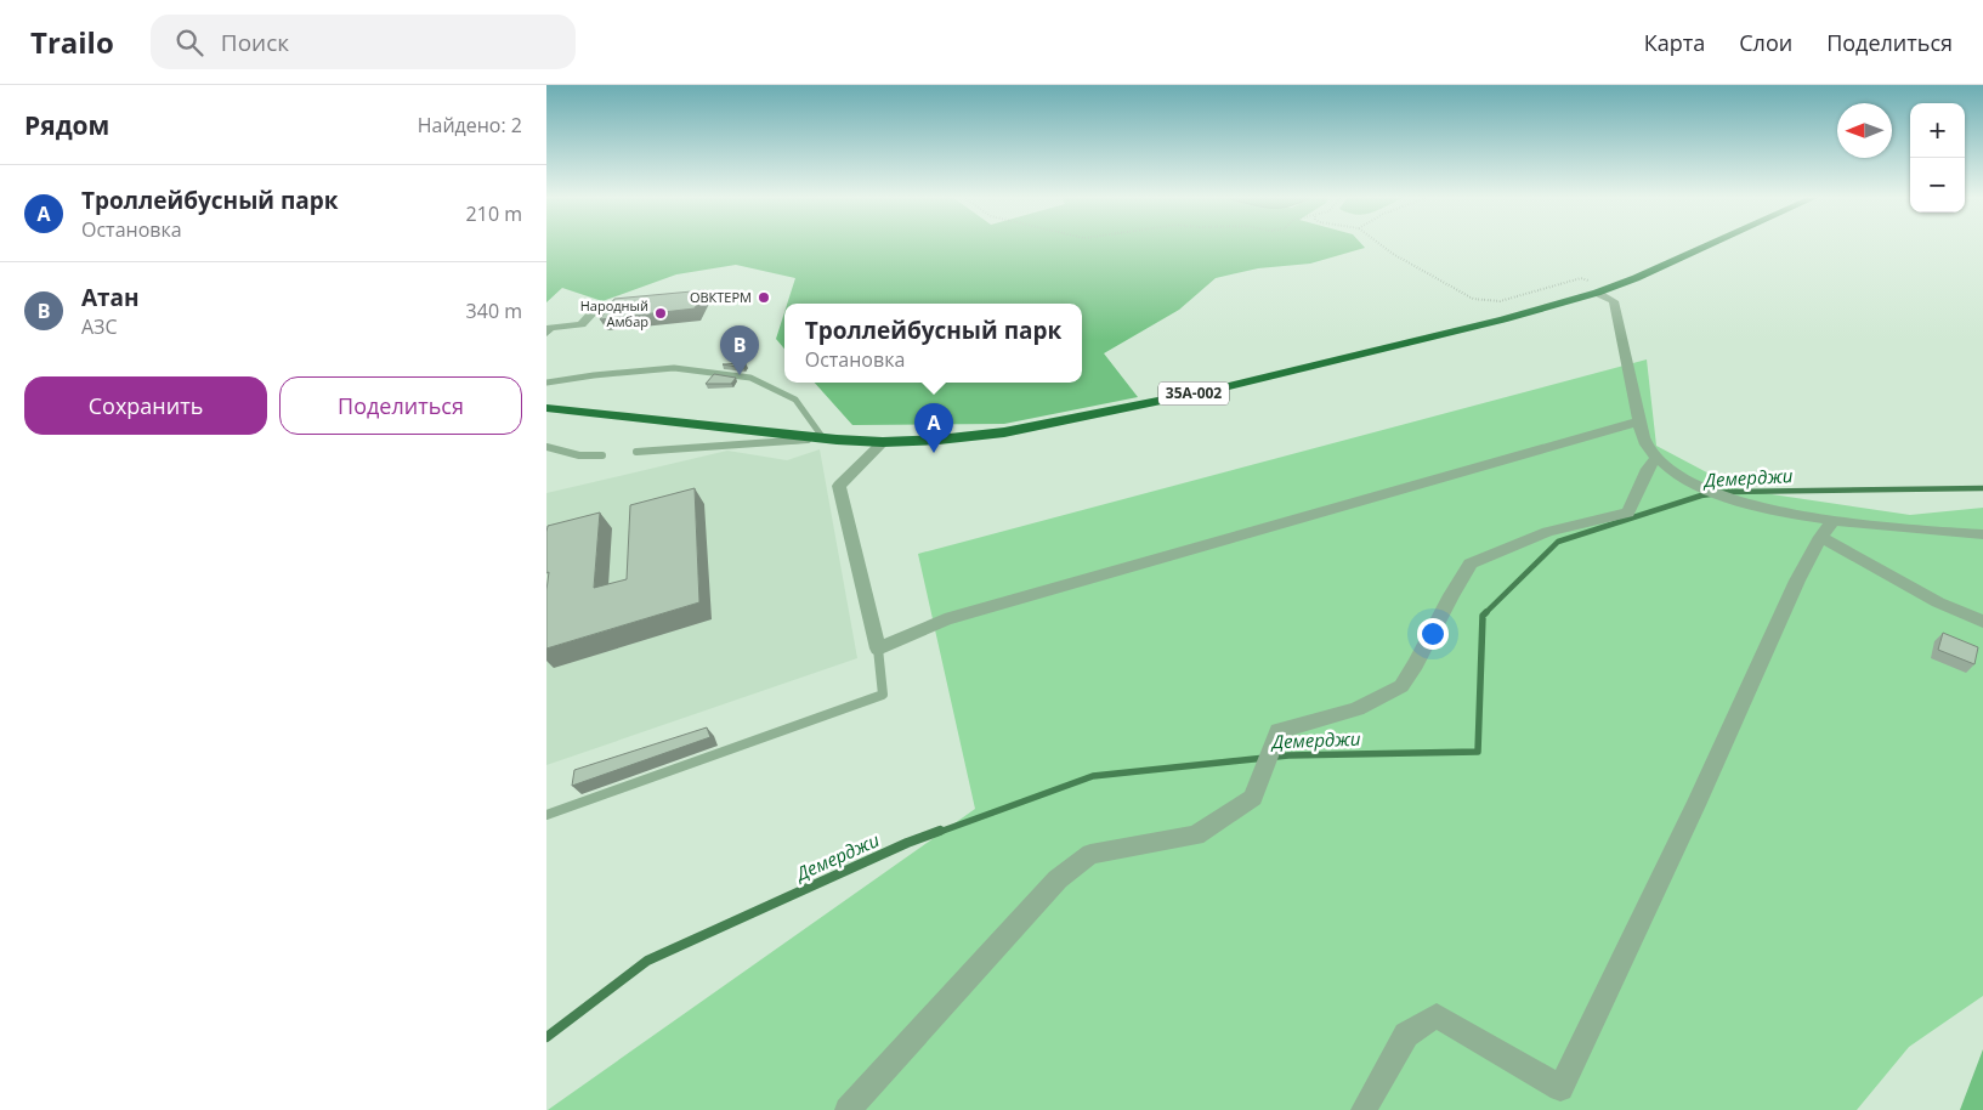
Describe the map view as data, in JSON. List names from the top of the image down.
{
  "streets": {
    "highway": ["35А-002"]
  },
  "water": ["Демерджи"],
  "places": ["ОВКТЕРМ", "Народный Амбар"],
  "north": "left",
  "page": {
    "header": "Trailo",
    "search": "Поиск",
    "nav": ["Карта", "Слои", "Поделиться"],
    "heading": ["Рядом", "Найдено: 2"],
    "map_buttons": ["+", "−"],
    "list": [
      {
        "mark": "A",
        "name": "Троллейбусный парк",
        "note": "Остановка",
        "value": "210 m"
      },
      {
        "mark": "B",
        "name": "Атан",
        "note": "АЗС",
        "value": "340 m"
      }
    ],
    "popup": ["Троллейбусный парк", "Остановка"],
    "pins": ["B", "A"],
    "buttons": ["Сохранить", "Поделиться"]
  }
}
